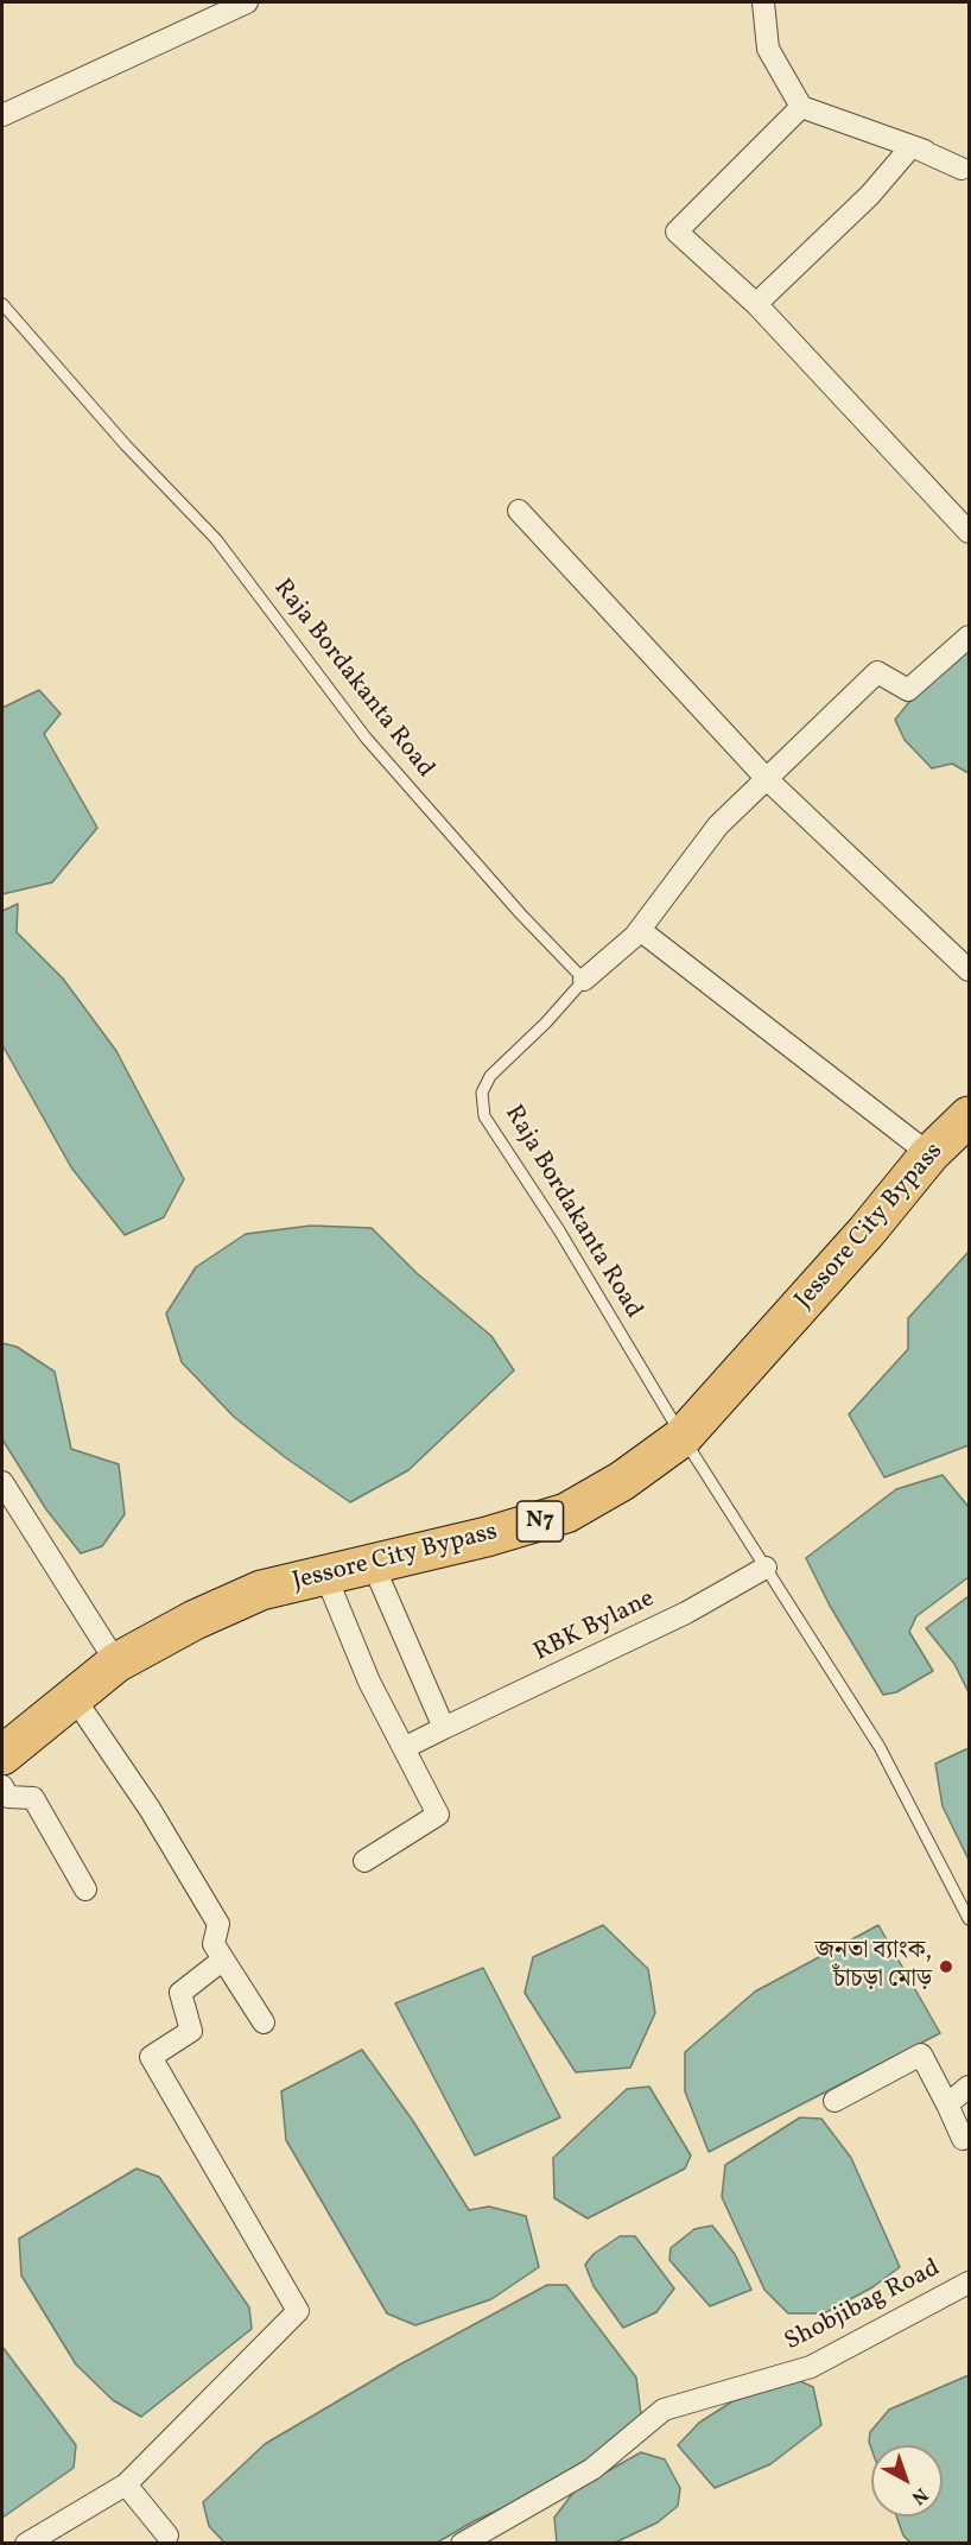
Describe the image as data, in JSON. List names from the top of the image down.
{
  "streets": {
    "highway": ["Jessore City Bypass", "N7"],
    "street": ["RBK Bylane", "Shobjibag Road"],
    "lane": ["Raja Bordakanta Road"]
  },
  "crossings": [
    ["Raja Bordakanta Road", "Jessore City Bypass"],
    ["Raja Bordakanta Road", "RBK Bylane"]
  ],
  "places": ["জনতা ব্যাংক, চাঁচড়া মোড়"],
  "north": "bottom right"
}
